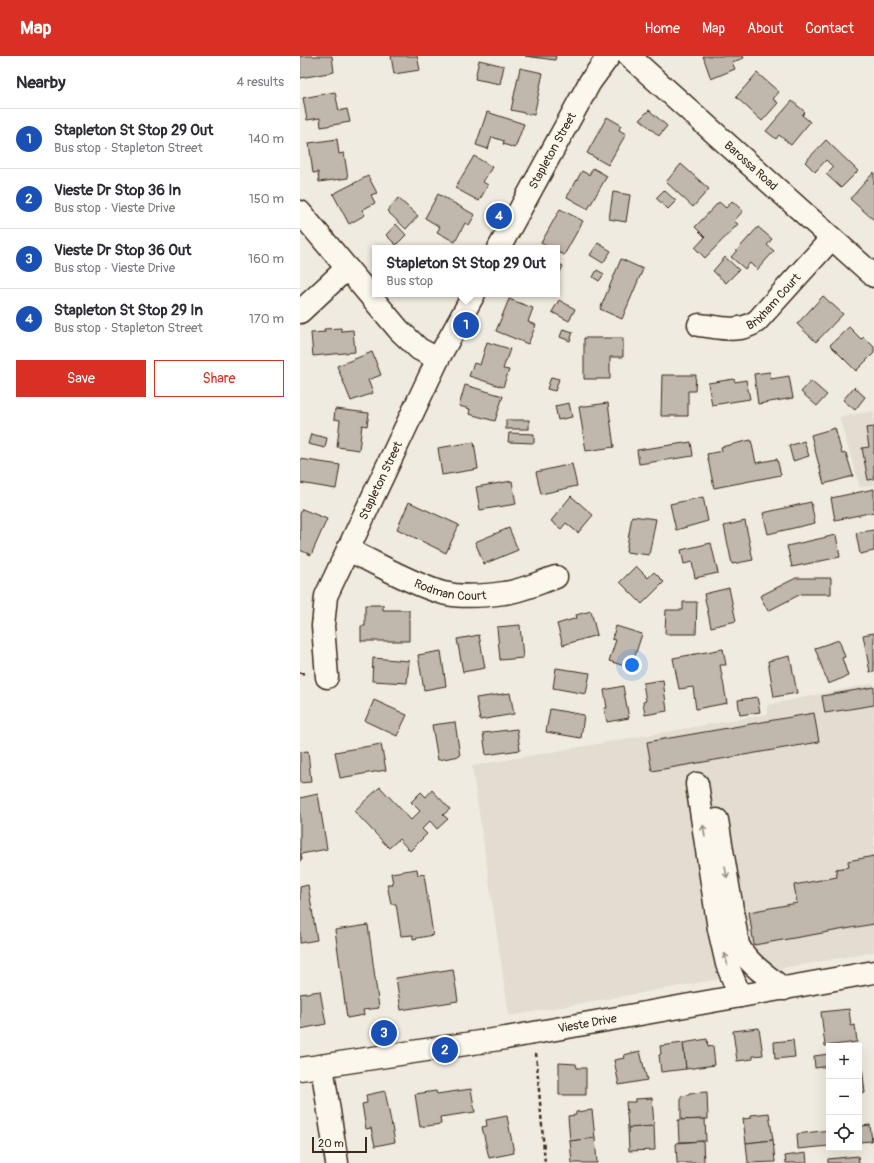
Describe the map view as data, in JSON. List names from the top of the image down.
{
  "streets": {
    "street": [
      "Stapleton Street",
      "Barossa Road",
      "Brixham Court",
      "Rodman Court",
      "Vieste Drive"
    ]
  },
  "crossings": [
    ["Stapleton Street", "Rodman Court"],
    ["Barossa Road", "Brixham Court"]
  ],
  "scale_bar": "20 m",
  "page": {
    "header": "Map",
    "nav": [
      "Home",
      "Map",
      "About",
      "Contact"
    ],
    "heading": ["Nearby", "4 results"],
    "list": [
      {
        "mark": "1",
        "name": "Stapleton St Stop 29 Out",
        "note": "Bus stop · Stapleton Street",
        "value": "140 m"
      },
      {
        "mark": "2",
        "name": "Vieste Dr Stop 36 In",
        "note": "Bus stop · Vieste Drive",
        "value": "150 m"
      },
      {
        "mark": "3",
        "name": "Vieste Dr Stop 36 Out",
        "note": "Bus stop · Vieste Drive",
        "value": "160 m"
      },
      {
        "mark": "4",
        "name": "Stapleton St Stop 29 In",
        "note": "Bus stop · Stapleton Street",
        "value": "170 m"
      }
    ],
    "pins": [
      "4",
      "1",
      "3",
      "2"
    ],
    "popup": ["Stapleton St Stop 29 Out", "Bus stop"],
    "buttons": ["Save", "Share"],
    "map_buttons": ["+", "−"],
    "scale": "20 m"
  }
}
